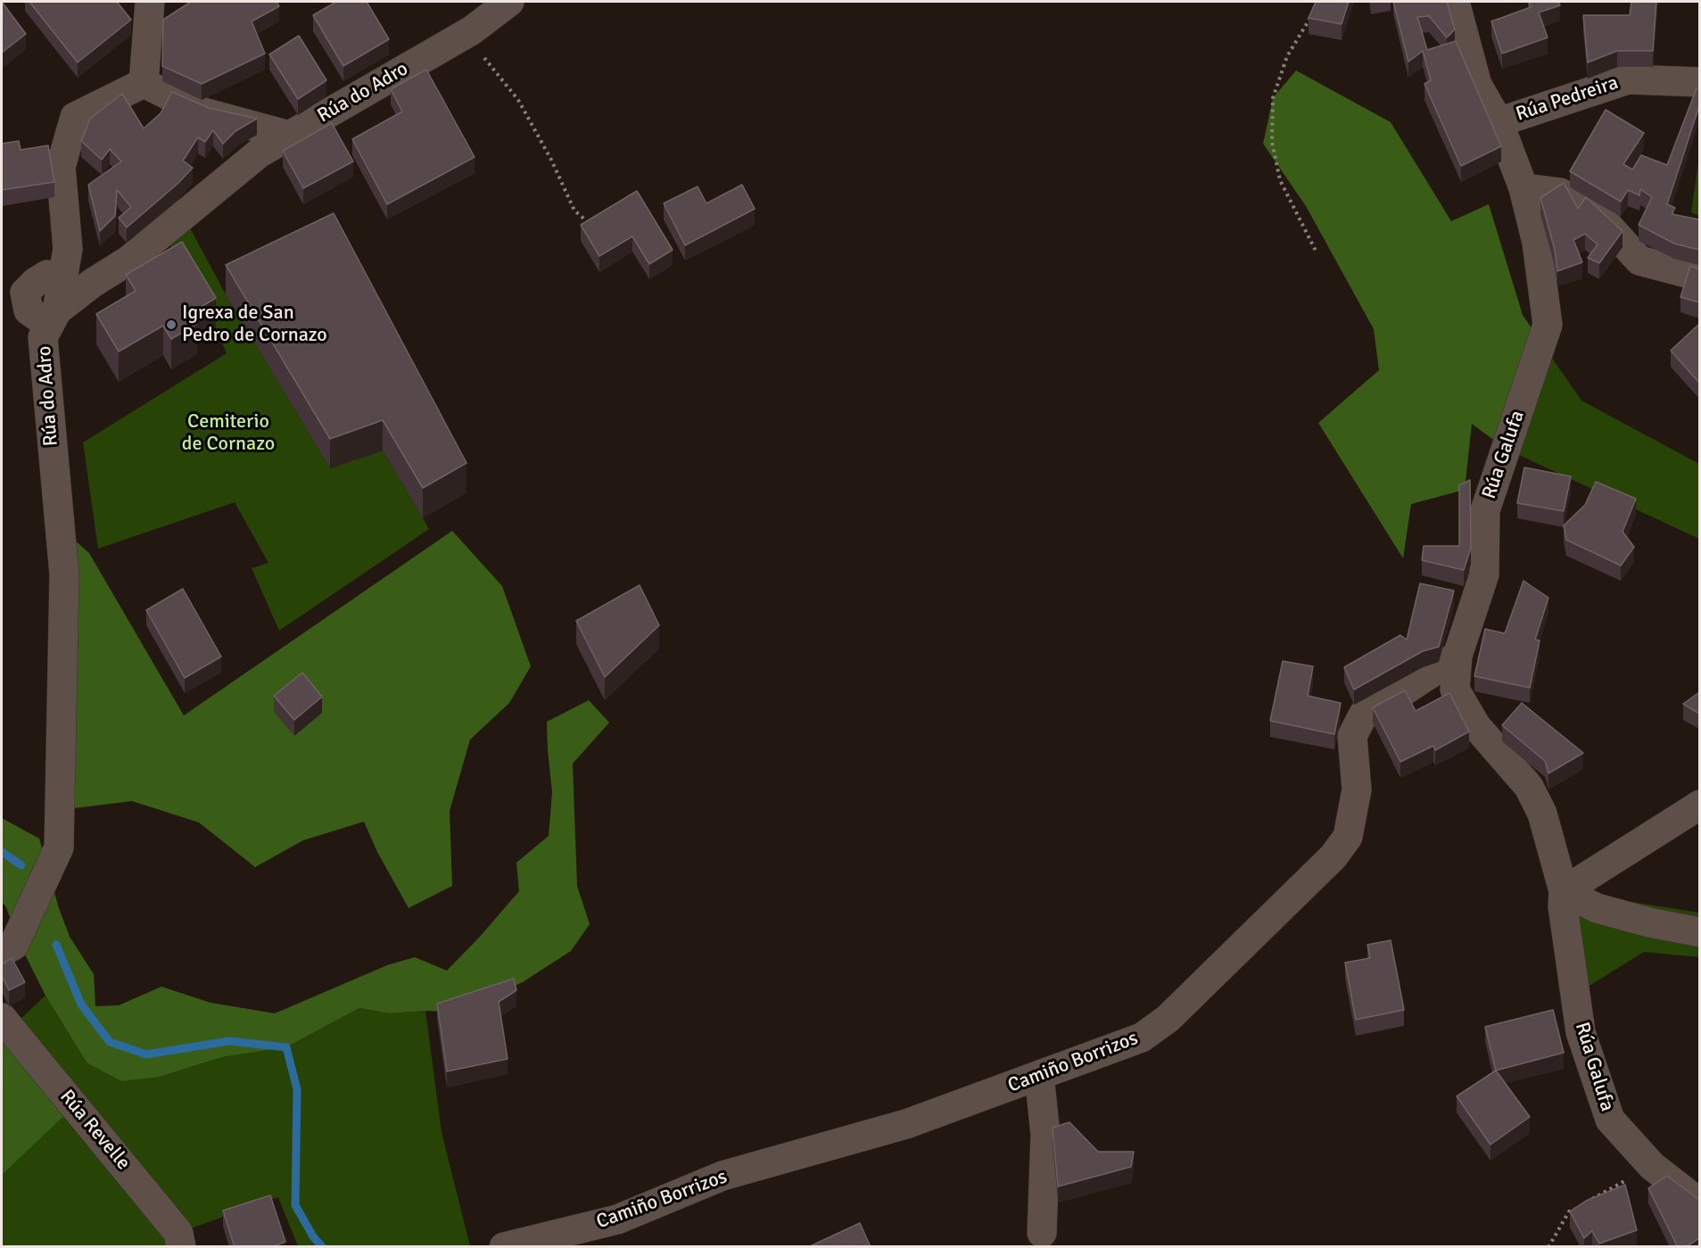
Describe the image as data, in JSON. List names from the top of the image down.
{
  "streets": {
    "street": [
      "Rúa do Adro",
      "Rúa Pedreira",
      "Rúa Galufa",
      "Camiño Borrizos",
      "Rúa Revelle"
    ]
  },
  "crossings": [
    ["Rúa Pedreira", "Rúa Galufa"],
    ["Rúa Galufa", "Camiño Borrizos"]
  ],
  "parks": ["Cemiterio de Cornazo"],
  "places": ["Igrexa de San Pedro de Cornazo"]
}
